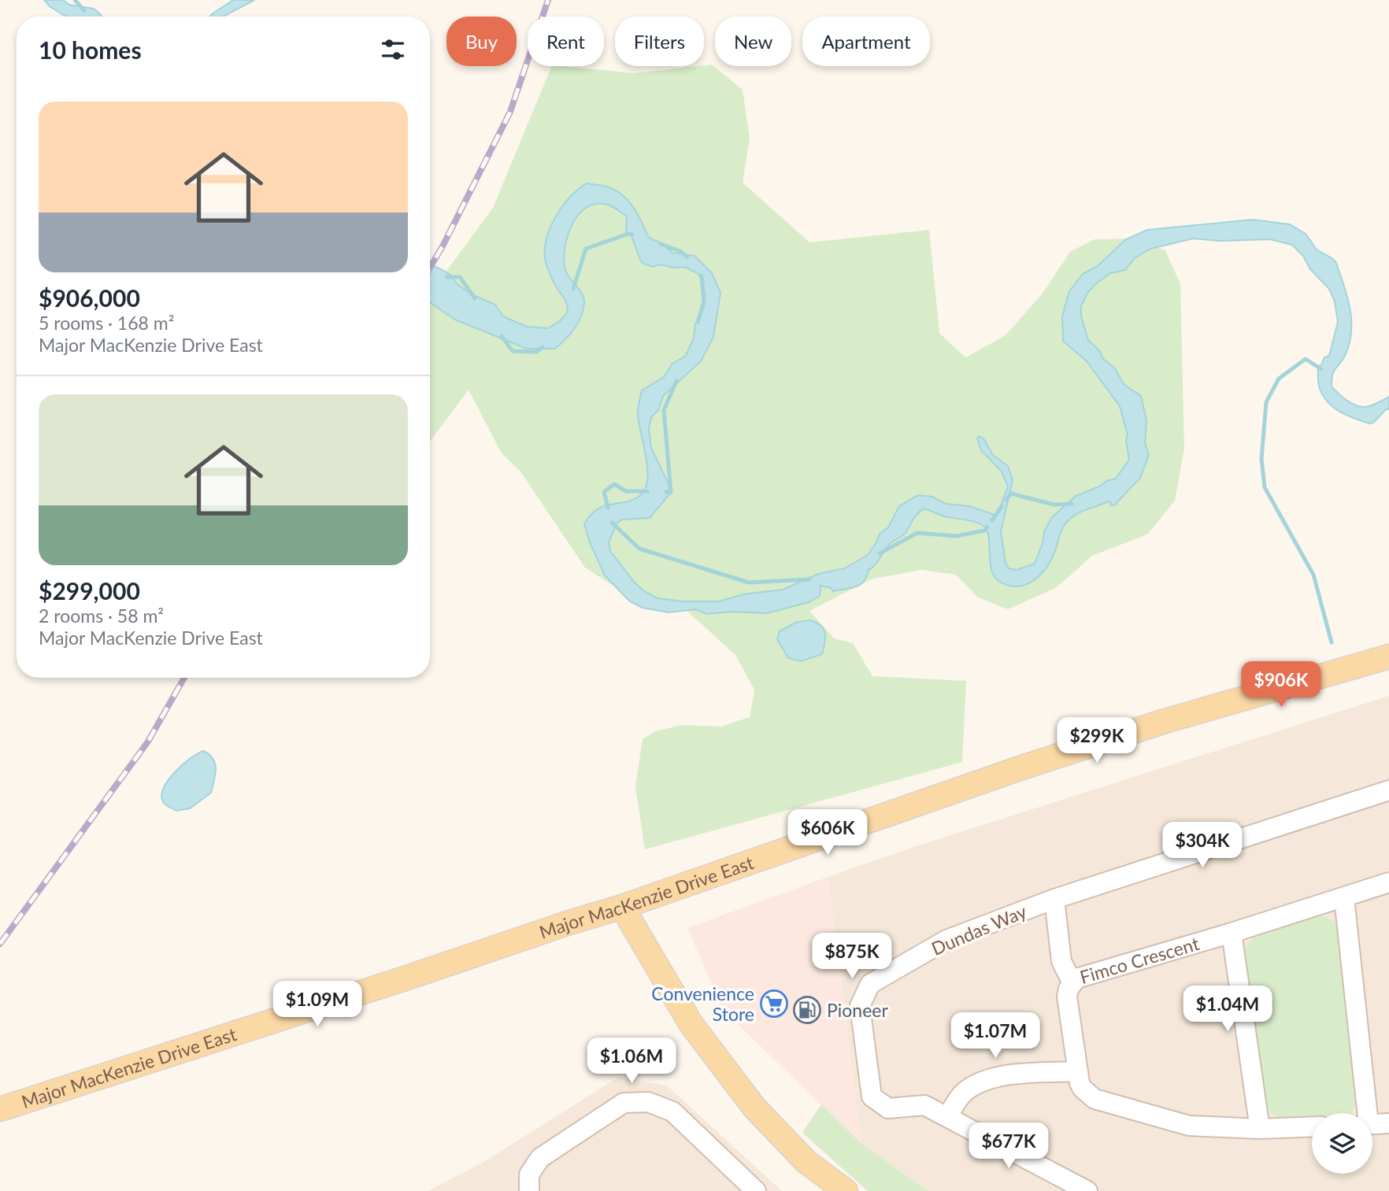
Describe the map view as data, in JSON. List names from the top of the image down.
{
  "streets": {
    "main road": ["Major MacKenzie Drive East"],
    "street": ["Dundas Way", "Fimco Crescent"]
  },
  "places": {
    "supermarket": ["Convenience Store"],
    "fuel station": ["Pioneer"]
  },
  "page": {
    "chip": [
      "Buy",
      "Rent",
      "Filters",
      "New",
      "Apartment"
    ],
    "heading": "10 homes",
    "list": [
      {
        "name": "$906,000",
        "note": "5 rooms · 168 m² · Major MacKenzie Drive East"
      },
      {
        "name": "$299,000",
        "note": "2 rooms · 58 m² · Major MacKenzie Drive East"
      }
    ],
    "price": [
      "$906K",
      "$299K",
      "$606K",
      "$304K",
      "$875K",
      "$1.09M",
      "$1.04M",
      "$1.07M",
      "$1.06M",
      "$677K"
    ]
  }
}
